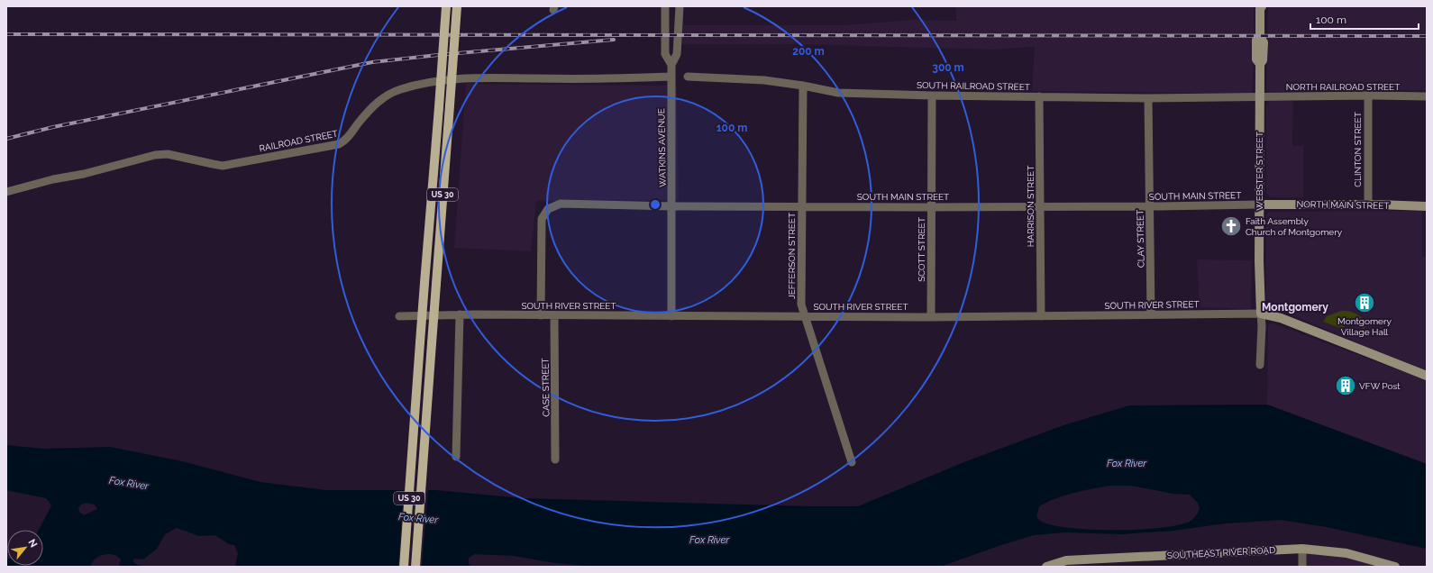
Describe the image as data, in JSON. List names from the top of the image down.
{
  "streets": {
    "main road": ["US 30"],
    "street": [
      "SOUTH RAILROAD STREET",
      "NORTH RAILROAD STREET",
      "RAILROAD STREET",
      "WATKINS AVENUE",
      "CLINTON STREET",
      "WEBSTER STREET",
      "SOUTH MAIN STREET",
      "NORTH MAIN STREET",
      "HARRISON STREET",
      "CLAY STREET",
      "SCOTT STREET",
      "JEFFERSON STREET",
      "SOUTH RIVER STREET",
      "CASE STREET",
      "SOUTHEAST RIVER ROAD"
    ]
  },
  "crossings": [
    ["SOUTH RAILROAD STREET", "NORTH RAILROAD STREET"],
    ["SOUTH RAILROAD STREET", "WEBSTER STREET"],
    ["SOUTH RAILROAD STREET", "HARRISON STREET"],
    ["SOUTH RAILROAD STREET", "CLAY STREET"],
    ["SOUTH RAILROAD STREET", "SCOTT STREET"],
    ["SOUTH RAILROAD STREET", "JEFFERSON STREET"],
    ["NORTH RAILROAD STREET", "CLINTON STREET"],
    ["NORTH RAILROAD STREET", "WEBSTER STREET"],
    ["RAILROAD STREET", "WATKINS AVENUE"],
    ["WATKINS AVENUE", "SOUTH MAIN STREET"],
    ["WATKINS AVENUE", "SOUTH RIVER STREET"],
    ["CLINTON STREET", "NORTH MAIN STREET"],
    ["WEBSTER STREET", "SOUTH MAIN STREET"],
    ["WEBSTER STREET", "NORTH MAIN STREET"],
    ["WEBSTER STREET", "SOUTH RIVER STREET"],
    ["SOUTH MAIN STREET", "NORTH MAIN STREET"],
    ["SOUTH MAIN STREET", "HARRISON STREET"],
    ["SOUTH MAIN STREET", "CLAY STREET"],
    ["SOUTH MAIN STREET", "SCOTT STREET"],
    ["SOUTH MAIN STREET", "JEFFERSON STREET"],
    ["SOUTH MAIN STREET", "SOUTH RIVER STREET"],
    ["HARRISON STREET", "SOUTH RIVER STREET"],
    ["CLAY STREET", "SOUTH RIVER STREET"],
    ["SCOTT STREET", "SOUTH RIVER STREET"],
    ["JEFFERSON STREET", "SOUTH RIVER STREET"],
    ["SOUTH RIVER STREET", "CASE STREET"]
  ],
  "districts": ["Montgomery"],
  "water": ["Fox River"],
  "places": {
    "church": ["Faith Assembly Church of Montgomery"],
    "building": ["Montgomery Village Hall", "VFW Post"]
  },
  "scale_bar": "100 m",
  "north": "top right",
  "rings": ["200 m", "300 m", "100 m"]
}
